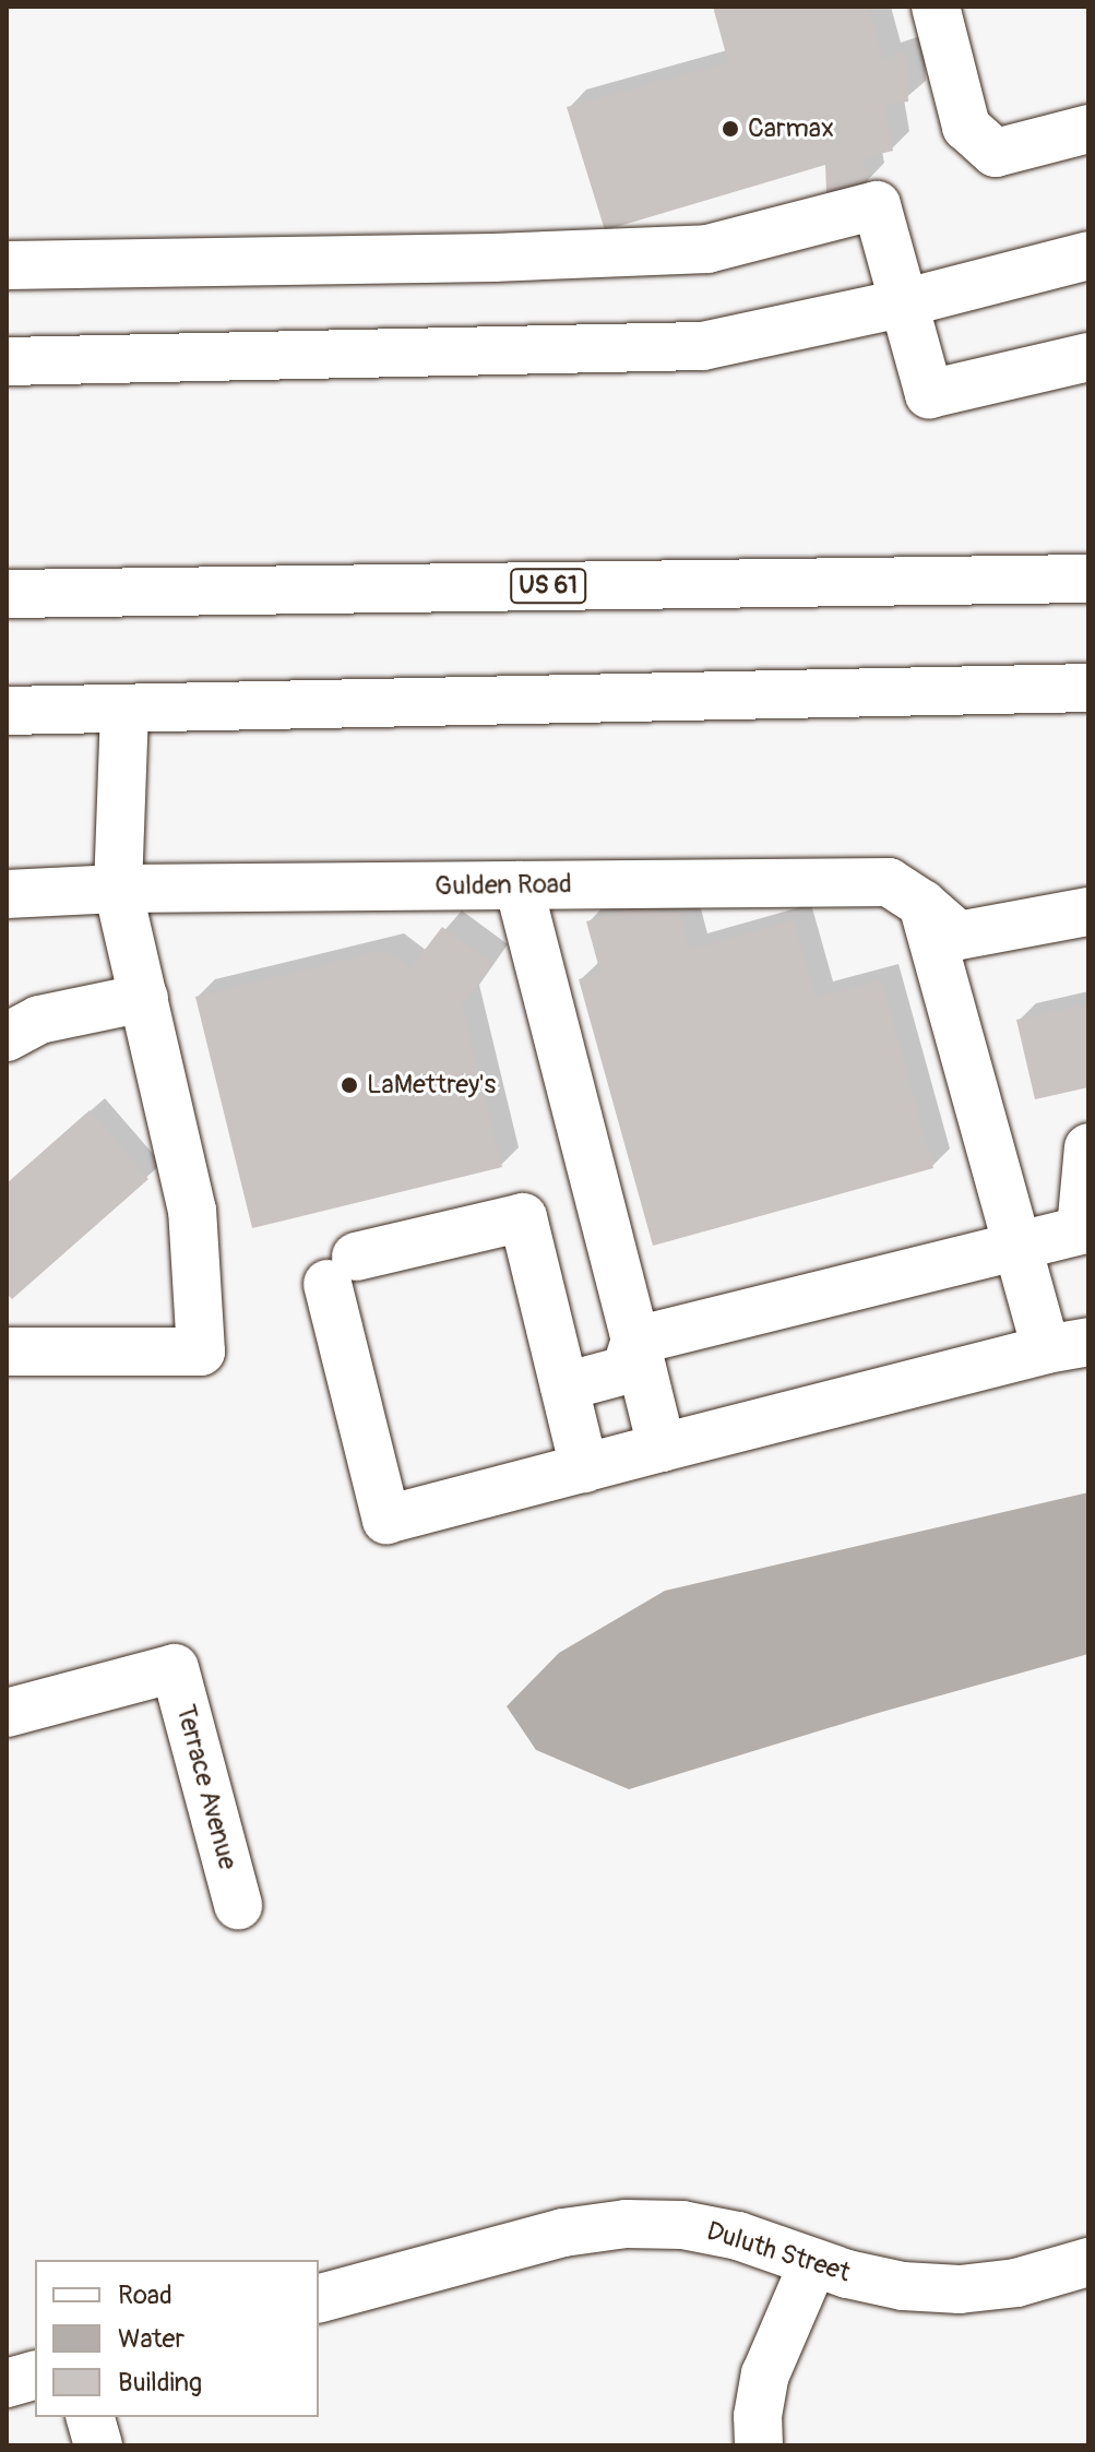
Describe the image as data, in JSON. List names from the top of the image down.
{
  "streets": {
    "street": [
      "US 61",
      "Gulden Road",
      "Terrace Avenue",
      "Duluth Street"
    ]
  },
  "places": ["Carmax", "LaMettrey's"],
  "legend": ["Road", "Water", "Building"]
}
